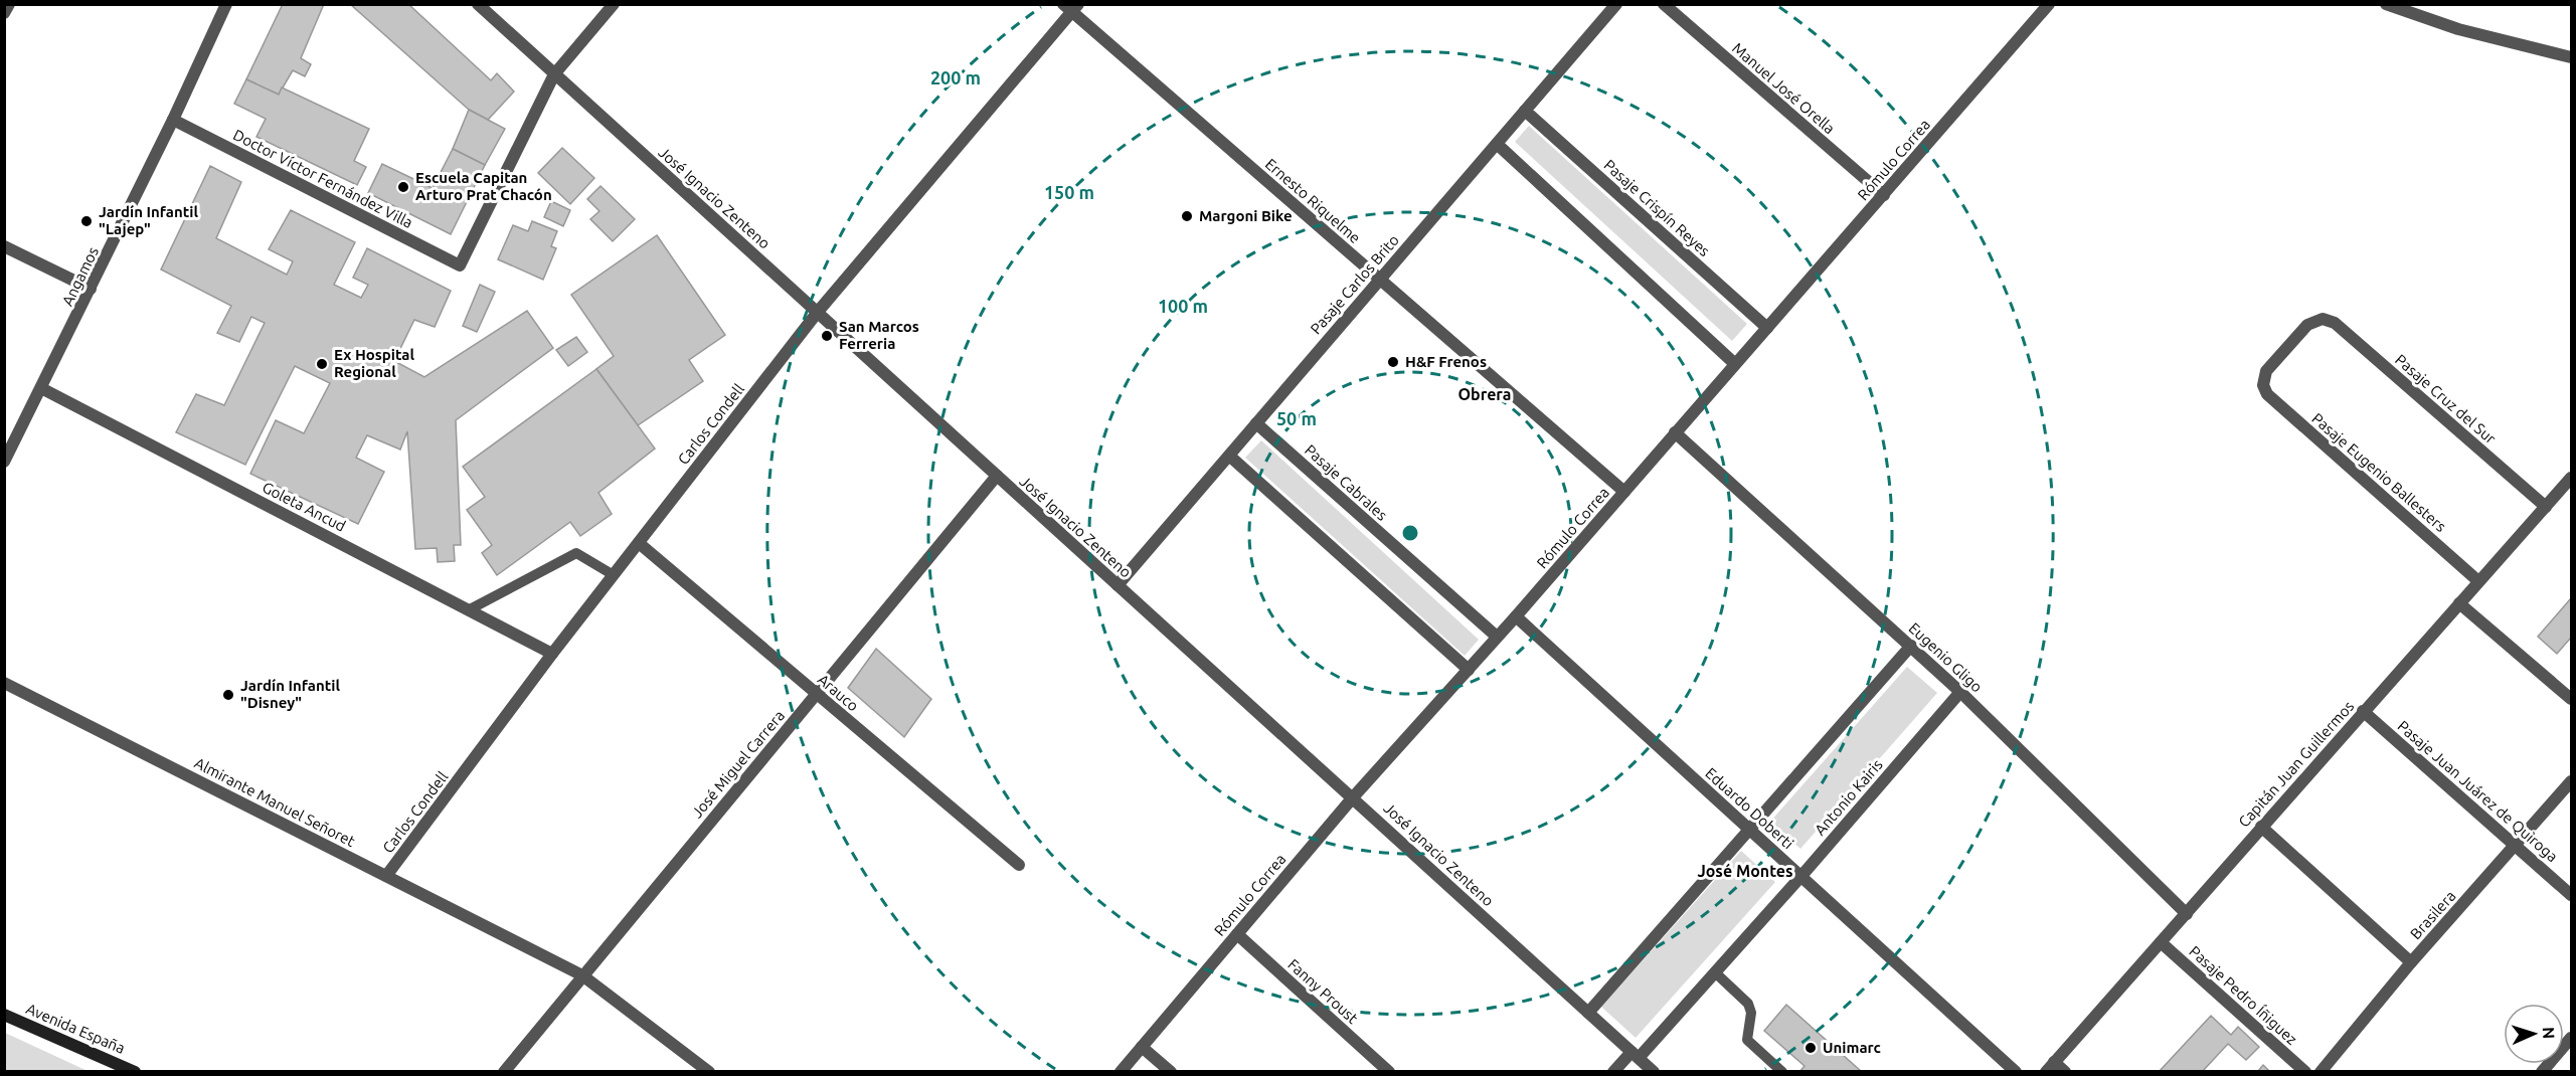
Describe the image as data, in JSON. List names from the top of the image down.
{
  "streets": {
    "main road": ["Avenida España"],
    "street": [
      "Manuel José Orella",
      "Rómulo Correa",
      "Doctor Víctor Fernández Villa",
      "José Ignacio Zenteno",
      "Ernesto Riquelme",
      "Pasaje Crispín Reyes",
      "Angamos",
      "Pasaje Carlos Brito",
      "Pasaje Cruz del Sur",
      "Carlos Condell",
      "Pasaje Eugenio Ballesters",
      "Pasaje Cabrales",
      "Goleta Ancud",
      "Eugenio Gligo",
      "Arauco",
      "José Miguel Carrera",
      "Capitán Juan Guillermos",
      "Pasaje Juan Juárez de Quiroga",
      "Antonio Kairis",
      "Almirante Manuel Señoret",
      "Eduardo Doberti",
      "Brasilera",
      "Fanny Proust",
      "Pasaje Pedro Íñiguez"
    ]
  },
  "crossings": [
    ["Manuel José Orella", "Rómulo Correa"],
    ["Rómulo Correa", "José Ignacio Zenteno"],
    ["Rómulo Correa", "Ernesto Riquelme"],
    ["Rómulo Correa", "Pasaje Crispín Reyes"],
    ["Rómulo Correa", "Pasaje Cabrales"],
    ["Rómulo Correa", "Eugenio Gligo"],
    ["Rómulo Correa", "Eduardo Doberti"],
    ["Rómulo Correa", "Fanny Proust"],
    ["Doctor Víctor Fernández Villa", "José Ignacio Zenteno"],
    ["Doctor Víctor Fernández Villa", "Angamos"],
    ["José Ignacio Zenteno", "Pasaje Carlos Brito"],
    ["José Ignacio Zenteno", "Carlos Condell"],
    ["José Ignacio Zenteno", "José Miguel Carrera"],
    ["José Ignacio Zenteno", "Antonio Kairis"],
    ["Ernesto Riquelme", "Pasaje Carlos Brito"],
    ["Ernesto Riquelme", "Carlos Condell"],
    ["Pasaje Crispín Reyes", "Pasaje Carlos Brito"],
    ["Angamos", "Goleta Ancud"],
    ["Pasaje Carlos Brito", "Pasaje Cabrales"],
    ["Pasaje Cruz del Sur", "Pasaje Eugenio Ballesters"],
    ["Pasaje Cruz del Sur", "Capitán Juan Guillermos"],
    ["Carlos Condell", "Goleta Ancud"],
    ["Carlos Condell", "Arauco"],
    ["Carlos Condell", "Almirante Manuel Señoret"],
    ["Pasaje Eugenio Ballesters", "Capitán Juan Guillermos"],
    ["Eugenio Gligo", "Capitán Juan Guillermos"],
    ["Eugenio Gligo", "Antonio Kairis"],
    ["Arauco", "José Miguel Carrera"],
    ["José Miguel Carrera", "Almirante Manuel Señoret"],
    ["Capitán Juan Guillermos", "Pasaje Juan Juárez de Quiroga"],
    ["Capitán Juan Guillermos", "Pasaje Pedro Íñiguez"],
    ["Pasaje Juan Juárez de Quiroga", "Brasilera"],
    ["Antonio Kairis", "Eduardo Doberti"]
  ],
  "districts": ["Obrera", "José Montes"],
  "places": [
    "Escuela Capitan Arturo Prat Chacón",
    "Margoni Bike",
    "Jardín Infantil \"Lajep\"",
    "San Marcos Ferreria",
    "H&F Frenos",
    "Ex Hospital Regional",
    "Jardín Infantil \"Disney\"",
    "Unimarc"
  ],
  "north": "right",
  "rings": [
    "200 m",
    "150 m",
    "100 m",
    "50 m"
  ]
}
